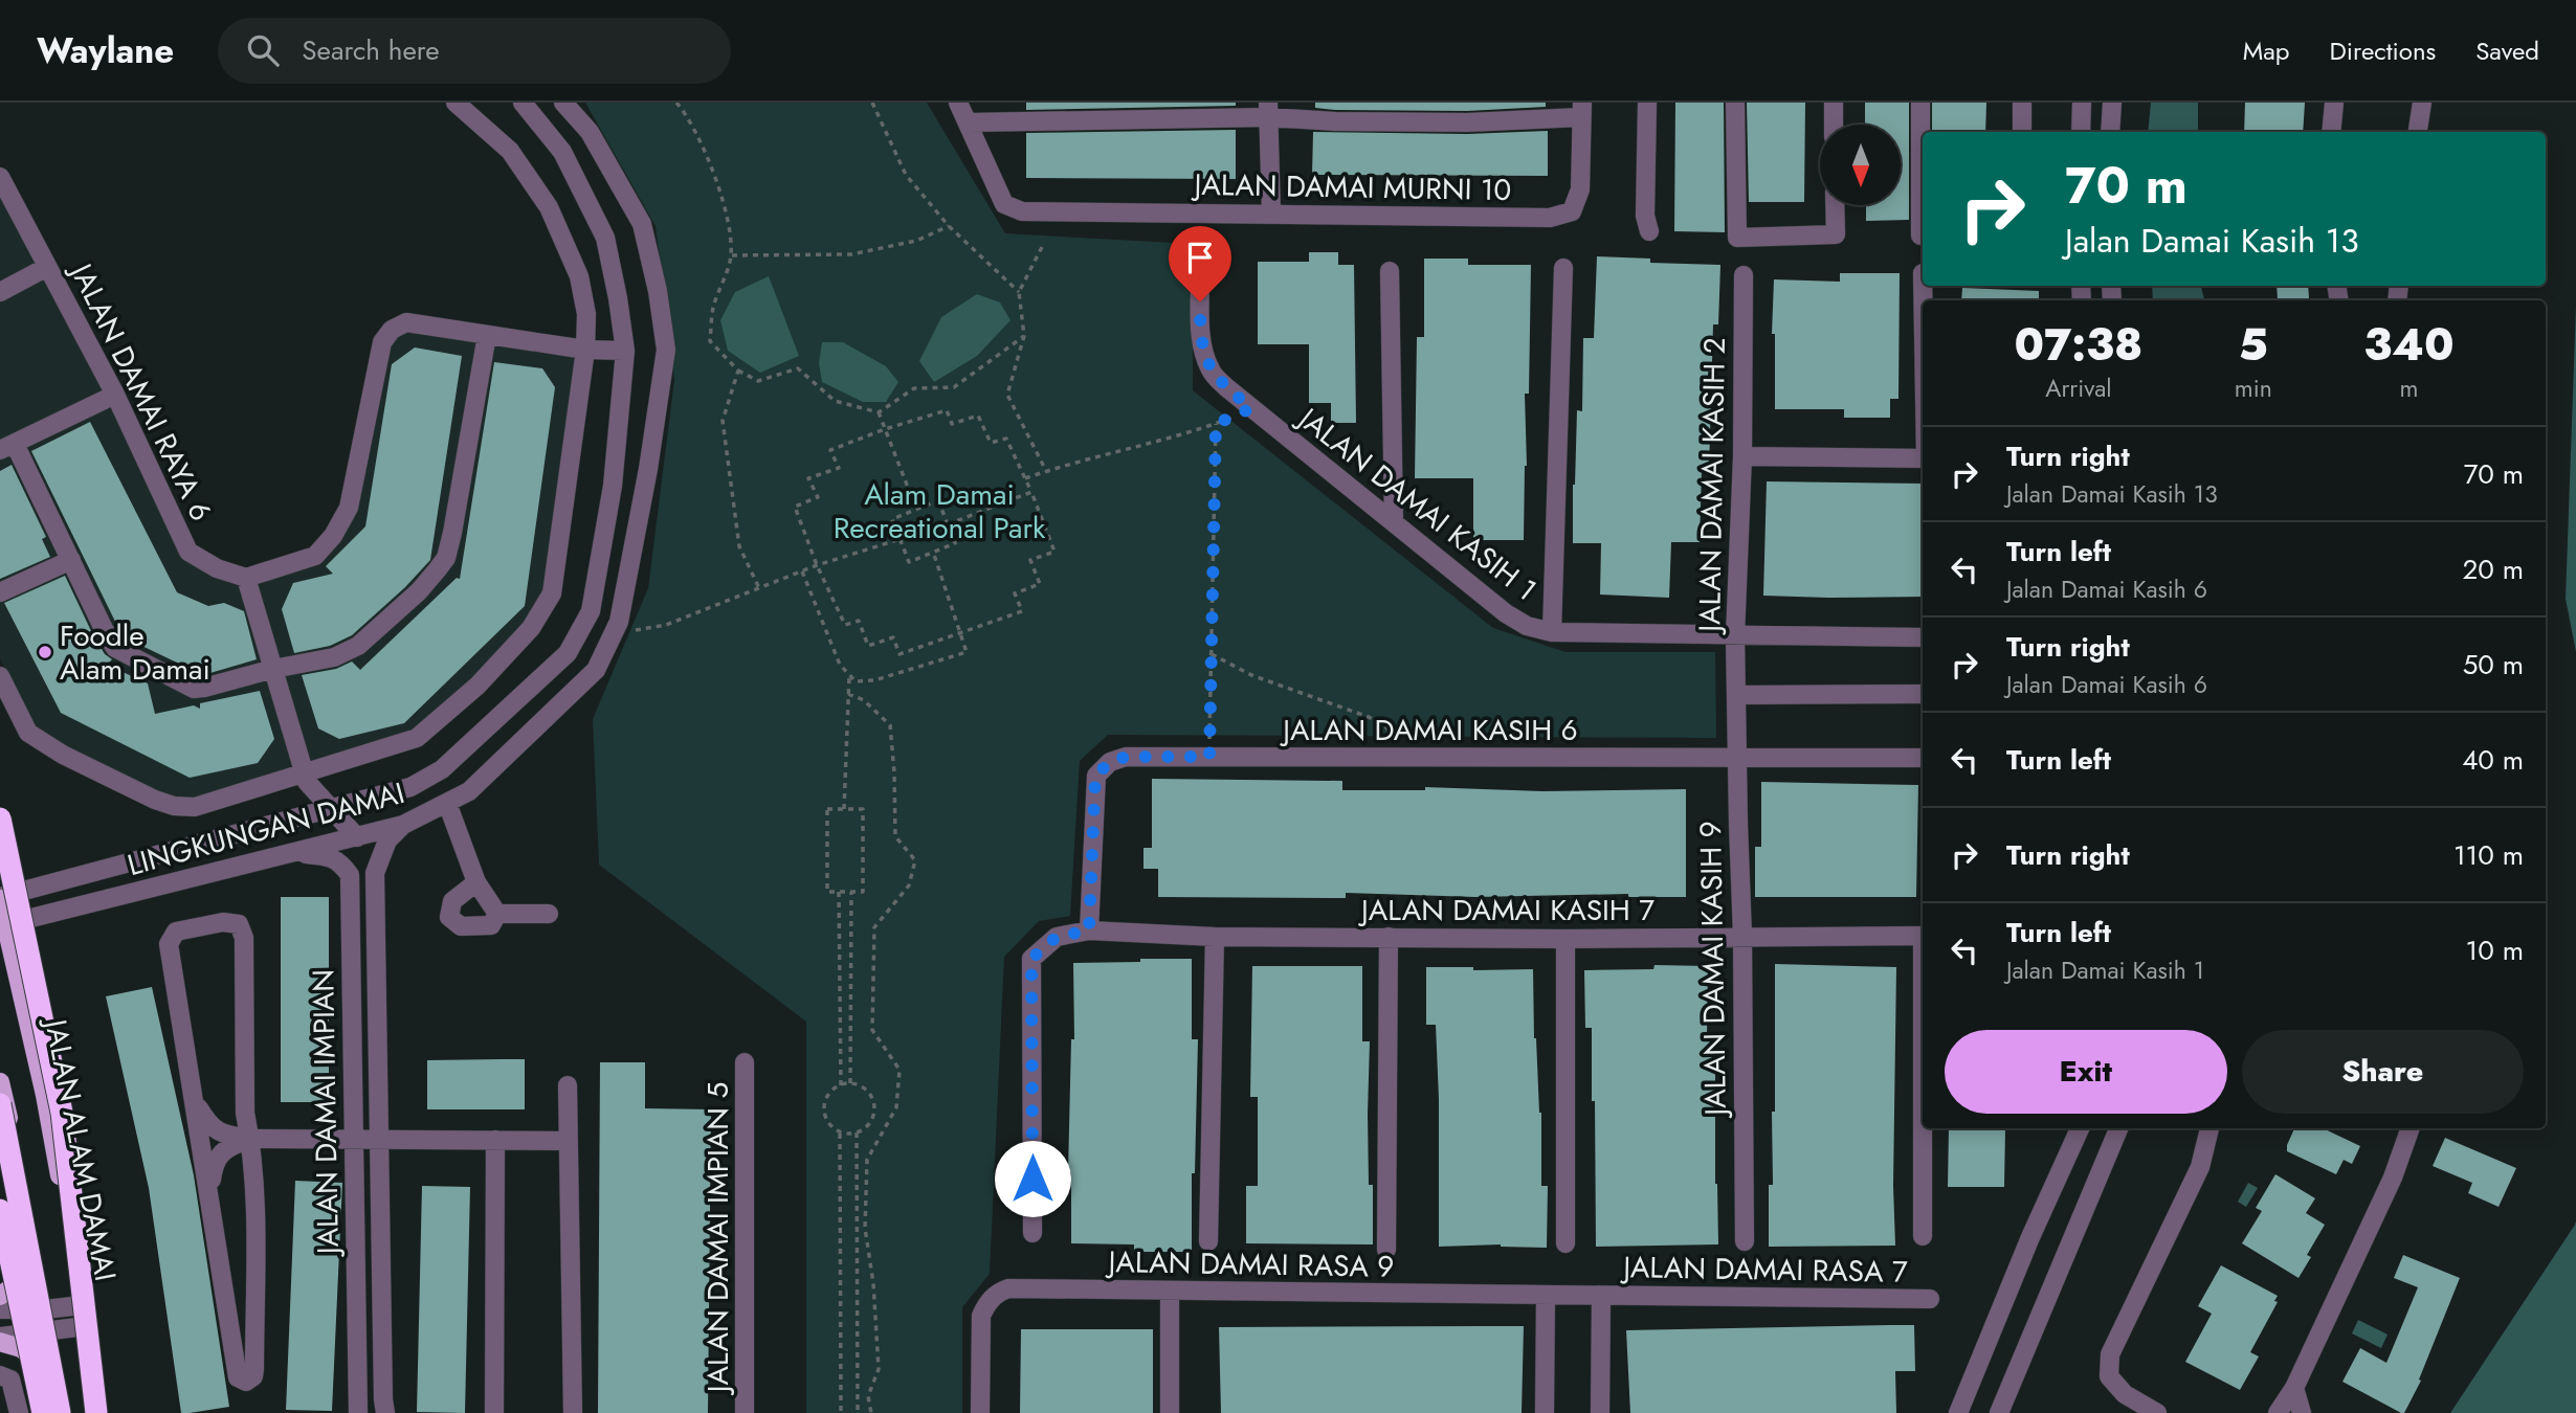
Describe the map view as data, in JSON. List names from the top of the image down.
{
  "streets": {
    "main road": ["JALAN ALAM DAMAI"],
    "street": [
      "JALAN DAMAI MURNI 10",
      "JALAN DAMAI RAYA 6",
      "JALAN DAMAI KASIH 2",
      "JALAN DAMAI KASIH 1",
      "JALAN DAMAI KASIH 6",
      "LINGKUNGAN DAMAI",
      "JALAN DAMAI KASIH 7",
      "JALAN DAMAI KASIH 9",
      "JALAN DAMAI IMPIAN",
      "JALAN DAMAI IMPIAN 5",
      "JALAN DAMAI RASA 9",
      "JALAN DAMAI RASA 7"
    ]
  },
  "crossings": [
    ["JALAN DAMAI KASIH 2", "JALAN DAMAI KASIH 1"],
    ["JALAN DAMAI KASIH 2", "JALAN DAMAI KASIH 9"],
    ["JALAN DAMAI KASIH 6", "JALAN DAMAI KASIH 7"],
    ["JALAN DAMAI KASIH 6", "JALAN DAMAI KASIH 9"],
    ["LINGKUNGAN DAMAI", "JALAN DAMAI IMPIAN"],
    ["LINGKUNGAN DAMAI", "JALAN ALAM DAMAI"],
    ["JALAN DAMAI KASIH 7", "JALAN DAMAI KASIH 9"],
    ["JALAN DAMAI RASA 9", "JALAN DAMAI RASA 7"]
  ],
  "parks": ["Alam Damai Recreational Park"],
  "places": ["Foodle Alam Damai"],
  "north": "bottom",
  "page": {
    "header": "Waylane",
    "search": "Search here",
    "nav": ["Map", "Directions", "Saved"],
    "turn": ["70 m", "Jalan Damai Kasih 13"],
    "eta": [
      "07:38",
      "Arrival",
      "5",
      "min",
      "340",
      "m"
    ],
    "list": [
      {
        "name": "Turn right",
        "note": "Jalan Damai Kasih 13",
        "value": "70 m"
      },
      {
        "name": "Turn left",
        "note": "Jalan Damai Kasih 6",
        "value": "20 m"
      },
      {
        "name": "Turn right",
        "note": "Jalan Damai Kasih 6",
        "value": "50 m"
      },
      {
        "name": "Turn left",
        "value": "40 m"
      },
      {
        "name": "Turn right",
        "value": "110 m"
      },
      {
        "name": "Turn left",
        "note": "Jalan Damai Kasih 1",
        "value": "10 m"
      }
    ],
    "buttons": ["Exit", "Share"]
  }
}
